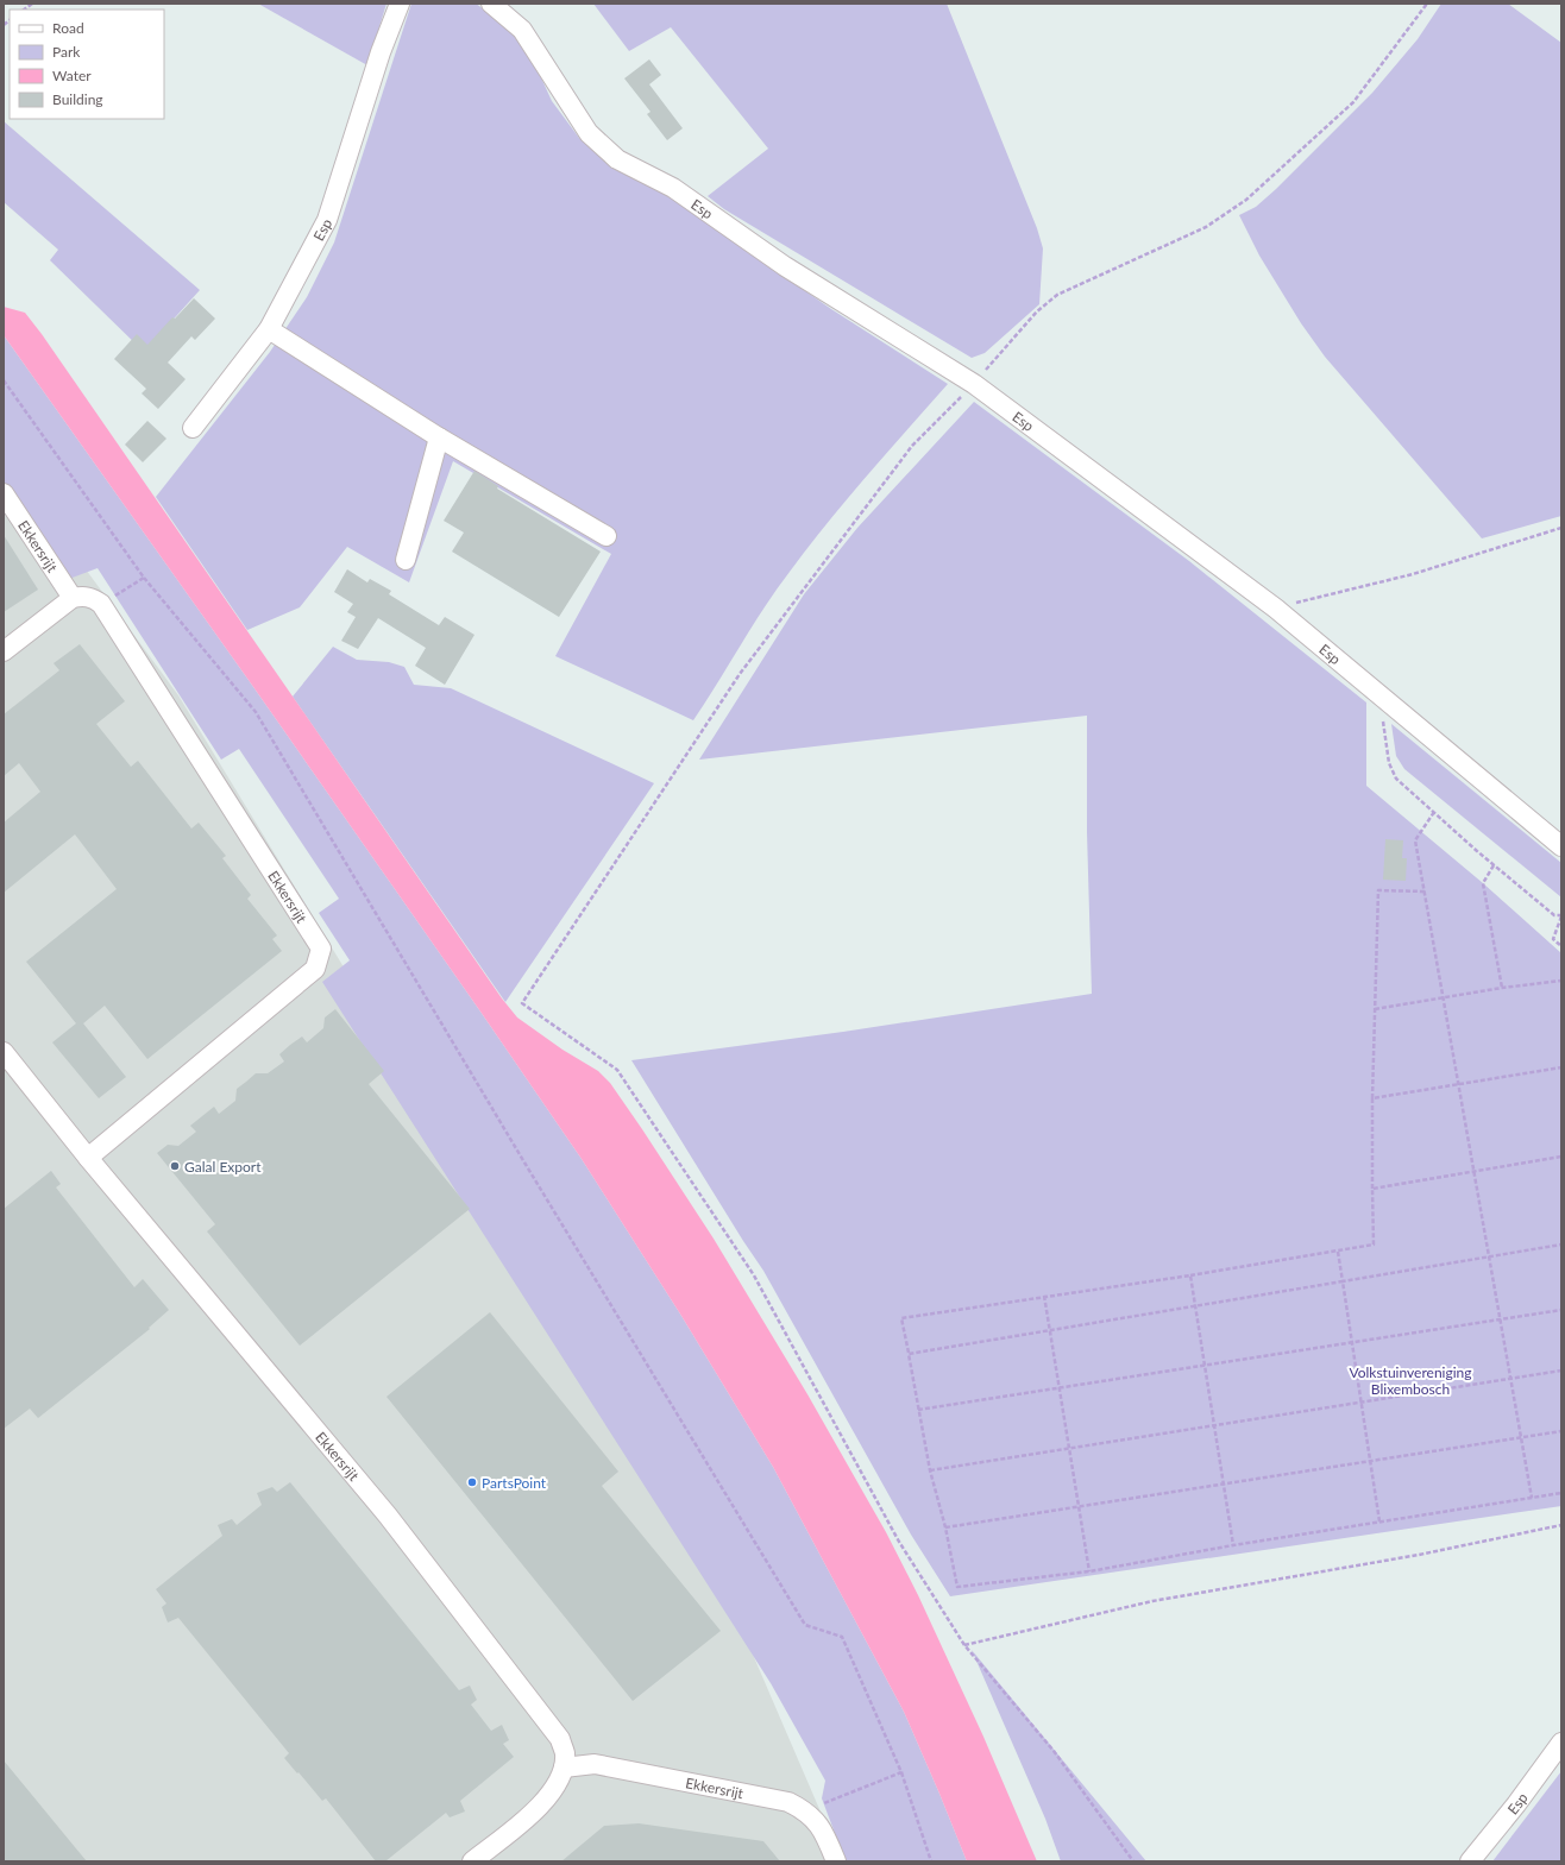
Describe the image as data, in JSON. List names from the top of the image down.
{
  "streets": {
    "street": ["Esp", "Ekkersrijt"]
  },
  "parks": ["Volkstuinvereniging Blixembosch"],
  "places": ["Galal Export", "PartsPoint"],
  "legend": [
    "Road",
    "Park",
    "Water",
    "Building"
  ]
}
